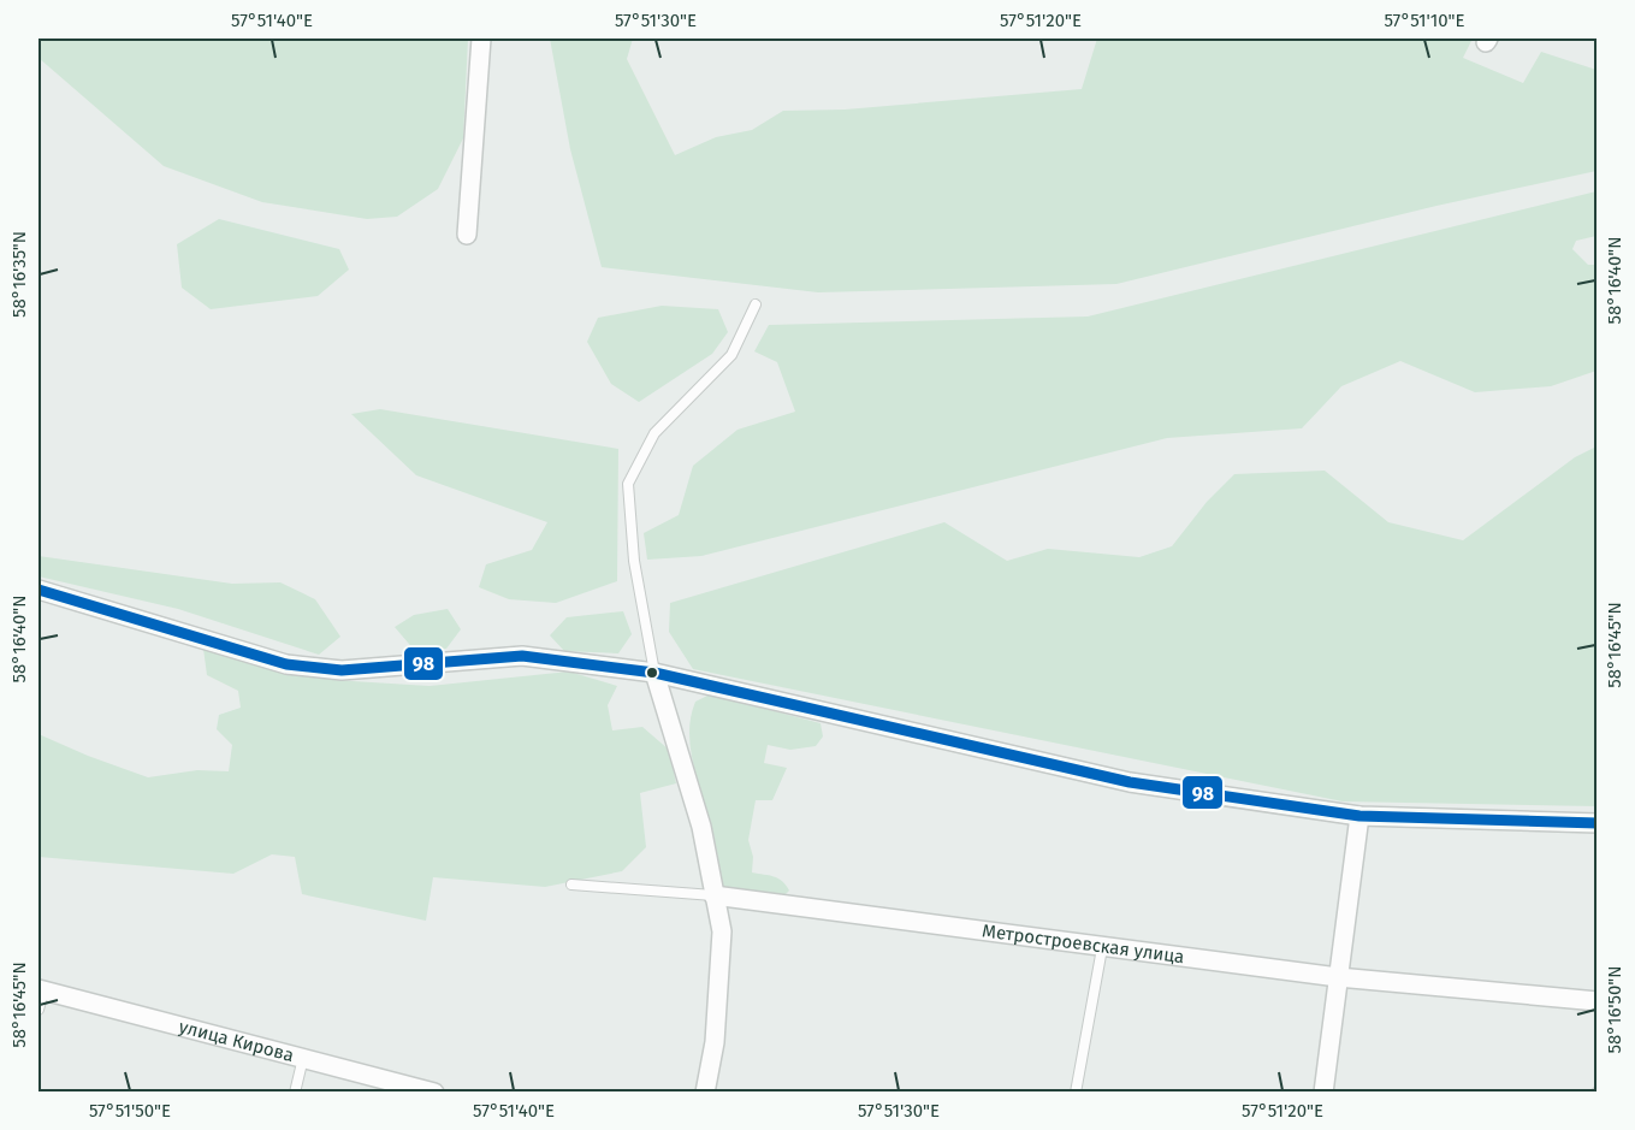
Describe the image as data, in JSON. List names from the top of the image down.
{
  "streets": {
    "street": ["Метростроевская улица", "улица Кирова"]
  },
  "lines": ["transit line 98"],
  "coordinates": [
    "57°51'40\"E",
    "57°51'30\"E",
    "57°51'20\"E",
    "57°51'10\"E",
    "58°16'35\"N",
    "58°16'40\"N",
    "58°16'45\"N",
    "58°16'50\"N",
    "57°51'50\"E"
  ]
}
